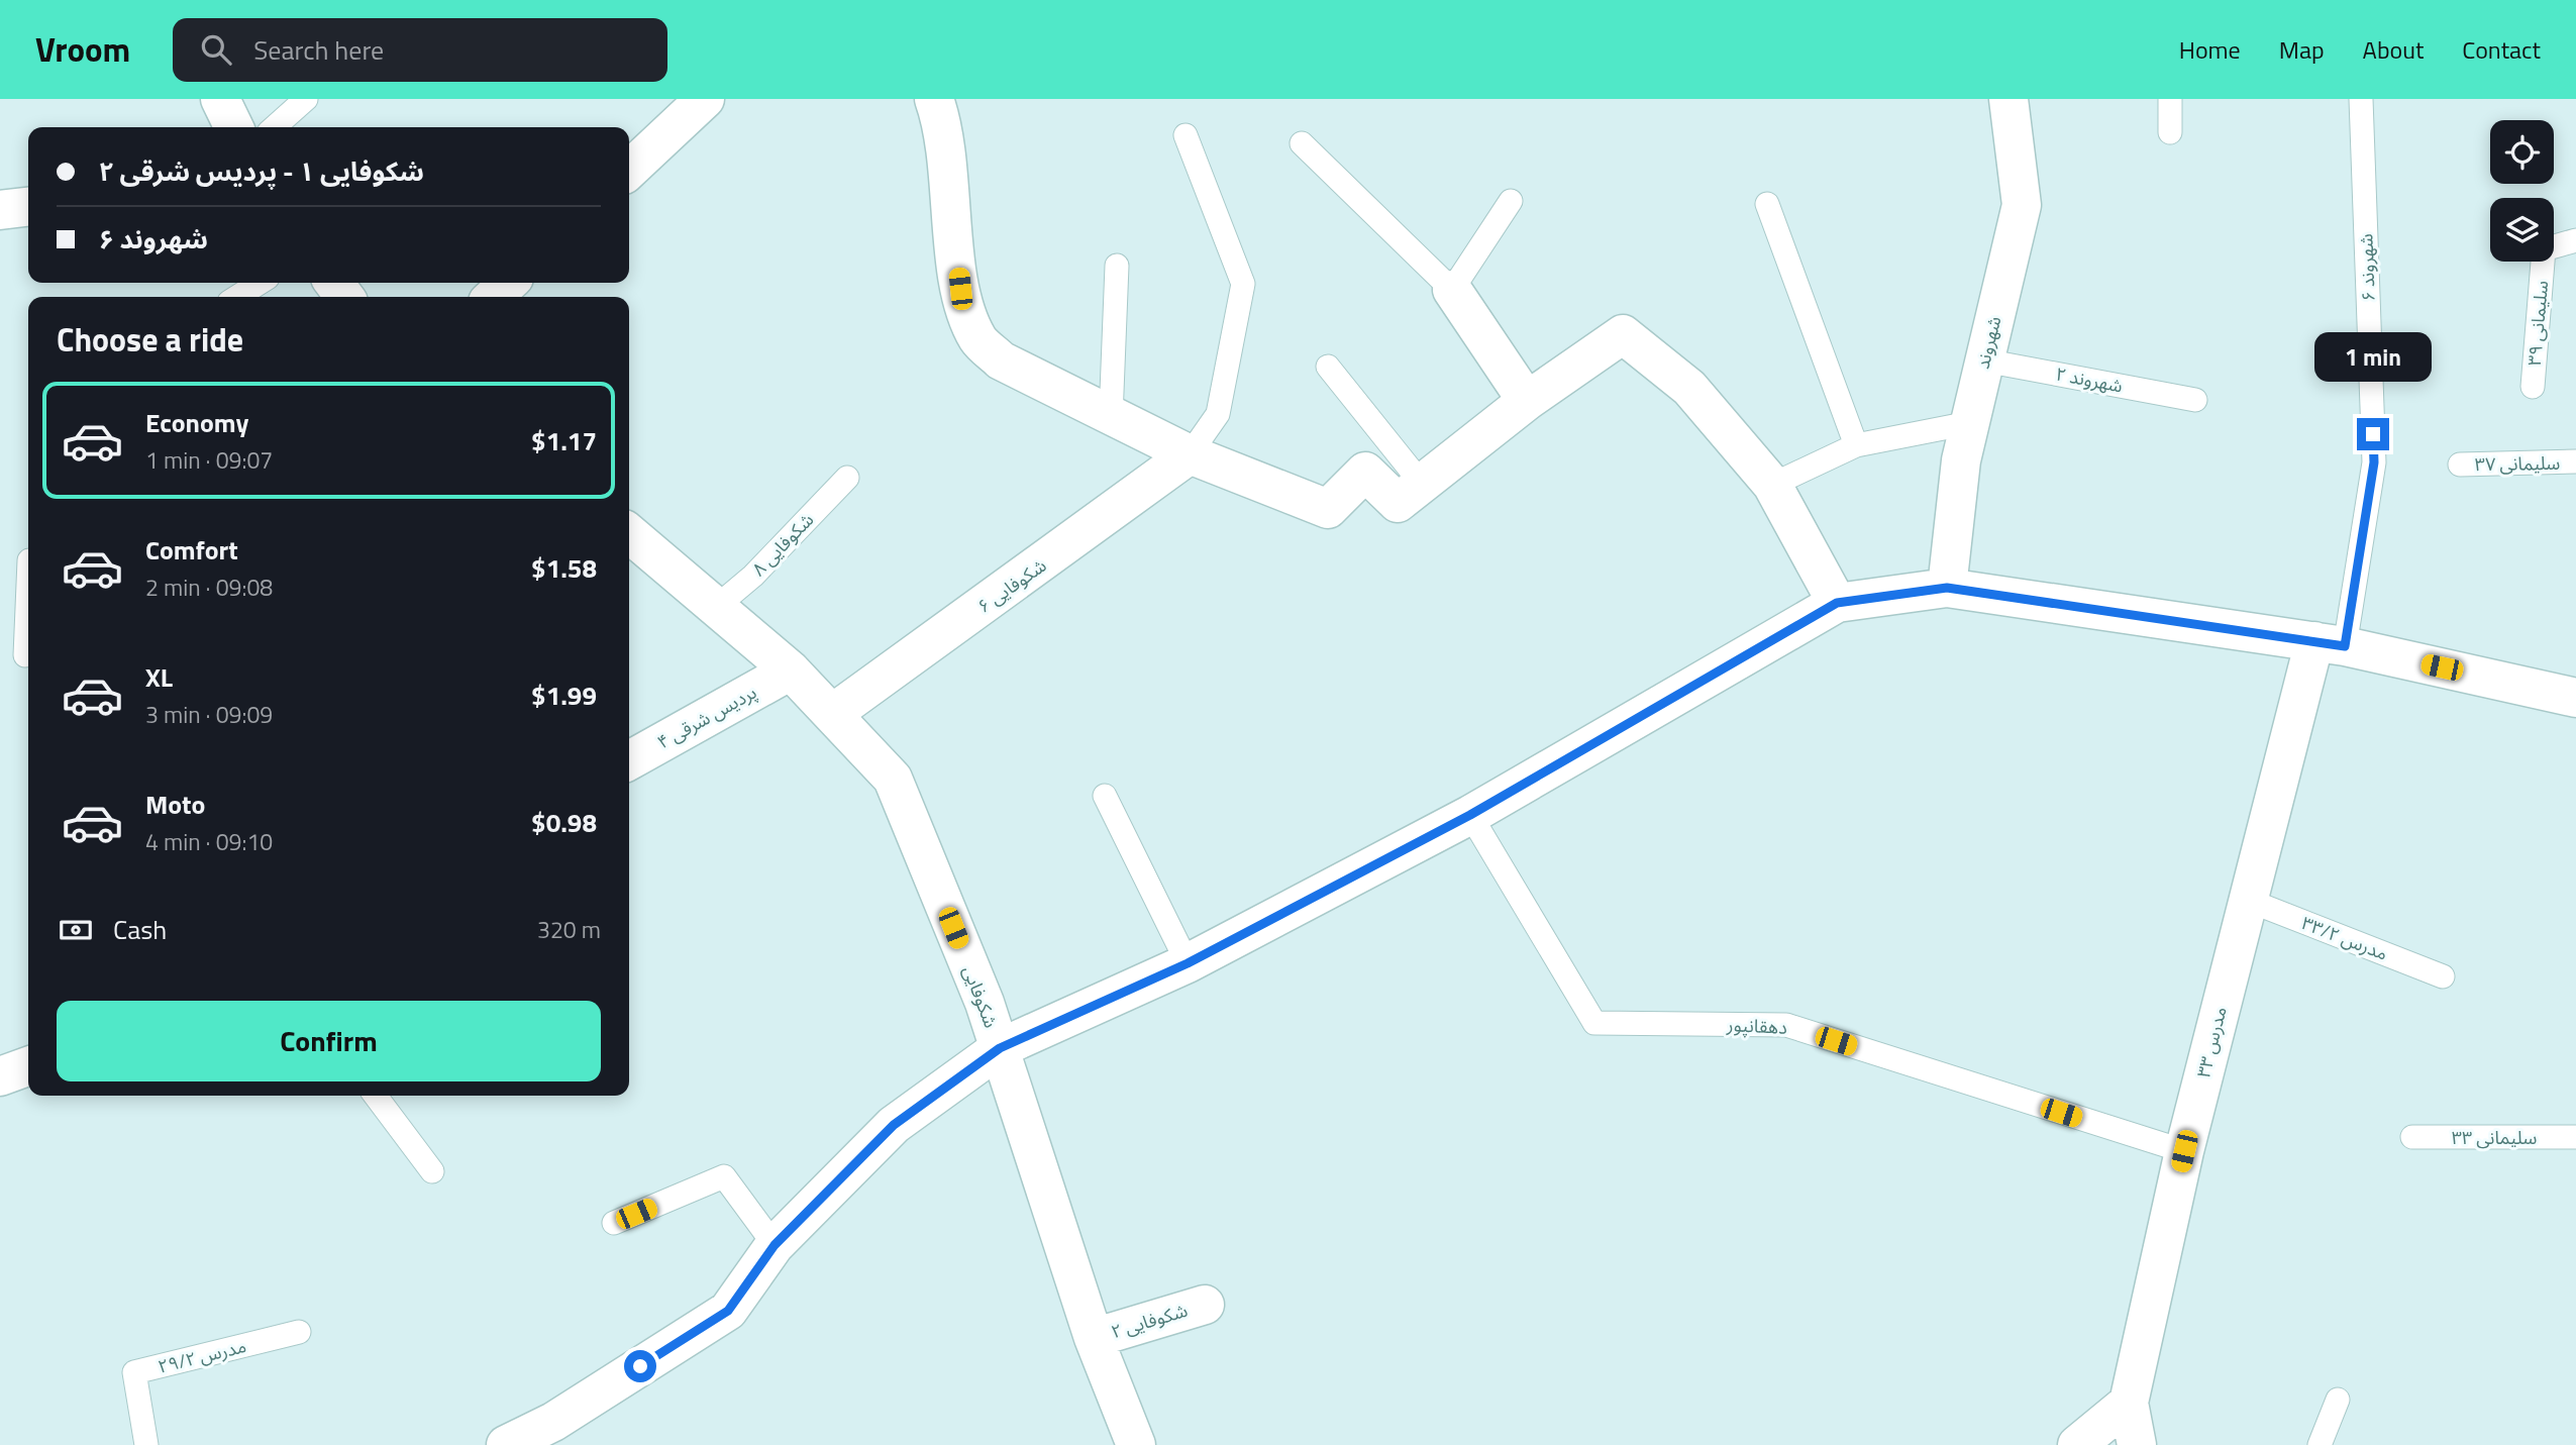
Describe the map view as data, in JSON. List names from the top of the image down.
{
  "streets": {
    "street": [
      "شهروند",
      "شکوفایی ۶",
      "پردیس شرقی ۴",
      "شکوفایی",
      "مدرس ۳۳",
      "شکوفایی ۲"
    ],
    "lane": [
      "شهروند ۶",
      "سلیمانی ۳۹",
      "شهروند ۲",
      "سلیمانی ۳۷",
      "شکوفایی ۸",
      "مدرس ۳۳/۲",
      "دهقانپور",
      "سلیمانی ۳۳",
      "مدرس ۲۹/۲"
    ]
  },
  "crossings": [
    ["شهروند ۶", "مدرس ۳۳"],
    ["شهروند", "شهروند ۲"],
    ["شکوفایی ۸", "شکوفایی"],
    ["شکوفایی ۶", "شکوفایی"],
    ["پردیس شرقی ۴", "شکوفایی"],
    ["مدرس ۳۳/۲", "مدرس ۳۳"],
    ["شکوفایی", "شکوفایی ۲"],
    ["دهقانپور", "مدرس ۳۳"]
  ],
  "page": {
    "header": "Vroom",
    "search": "Search here",
    "nav": [
      "Home",
      "Map",
      "About",
      "Contact"
    ],
    "banner": ["شکوفایی ۱ - پردیس شرقی ۲", "شهروند ۶"],
    "heading": "Choose a ride",
    "bubble": "1 min",
    "list": [
      {
        "name": "Economy",
        "note": "1 min · 09:07",
        "value": "$1.17"
      },
      {
        "name": "Comfort",
        "note": "2 min · 09:08",
        "value": "$1.58"
      },
      {
        "name": "XL",
        "note": "3 min · 09:09",
        "value": "$1.99"
      },
      {
        "name": "Moto",
        "note": "4 min · 09:10",
        "value": "$0.98"
      }
    ],
    "pay": ["Cash", "320 m"],
    "buttons": "Confirm"
  }
}
